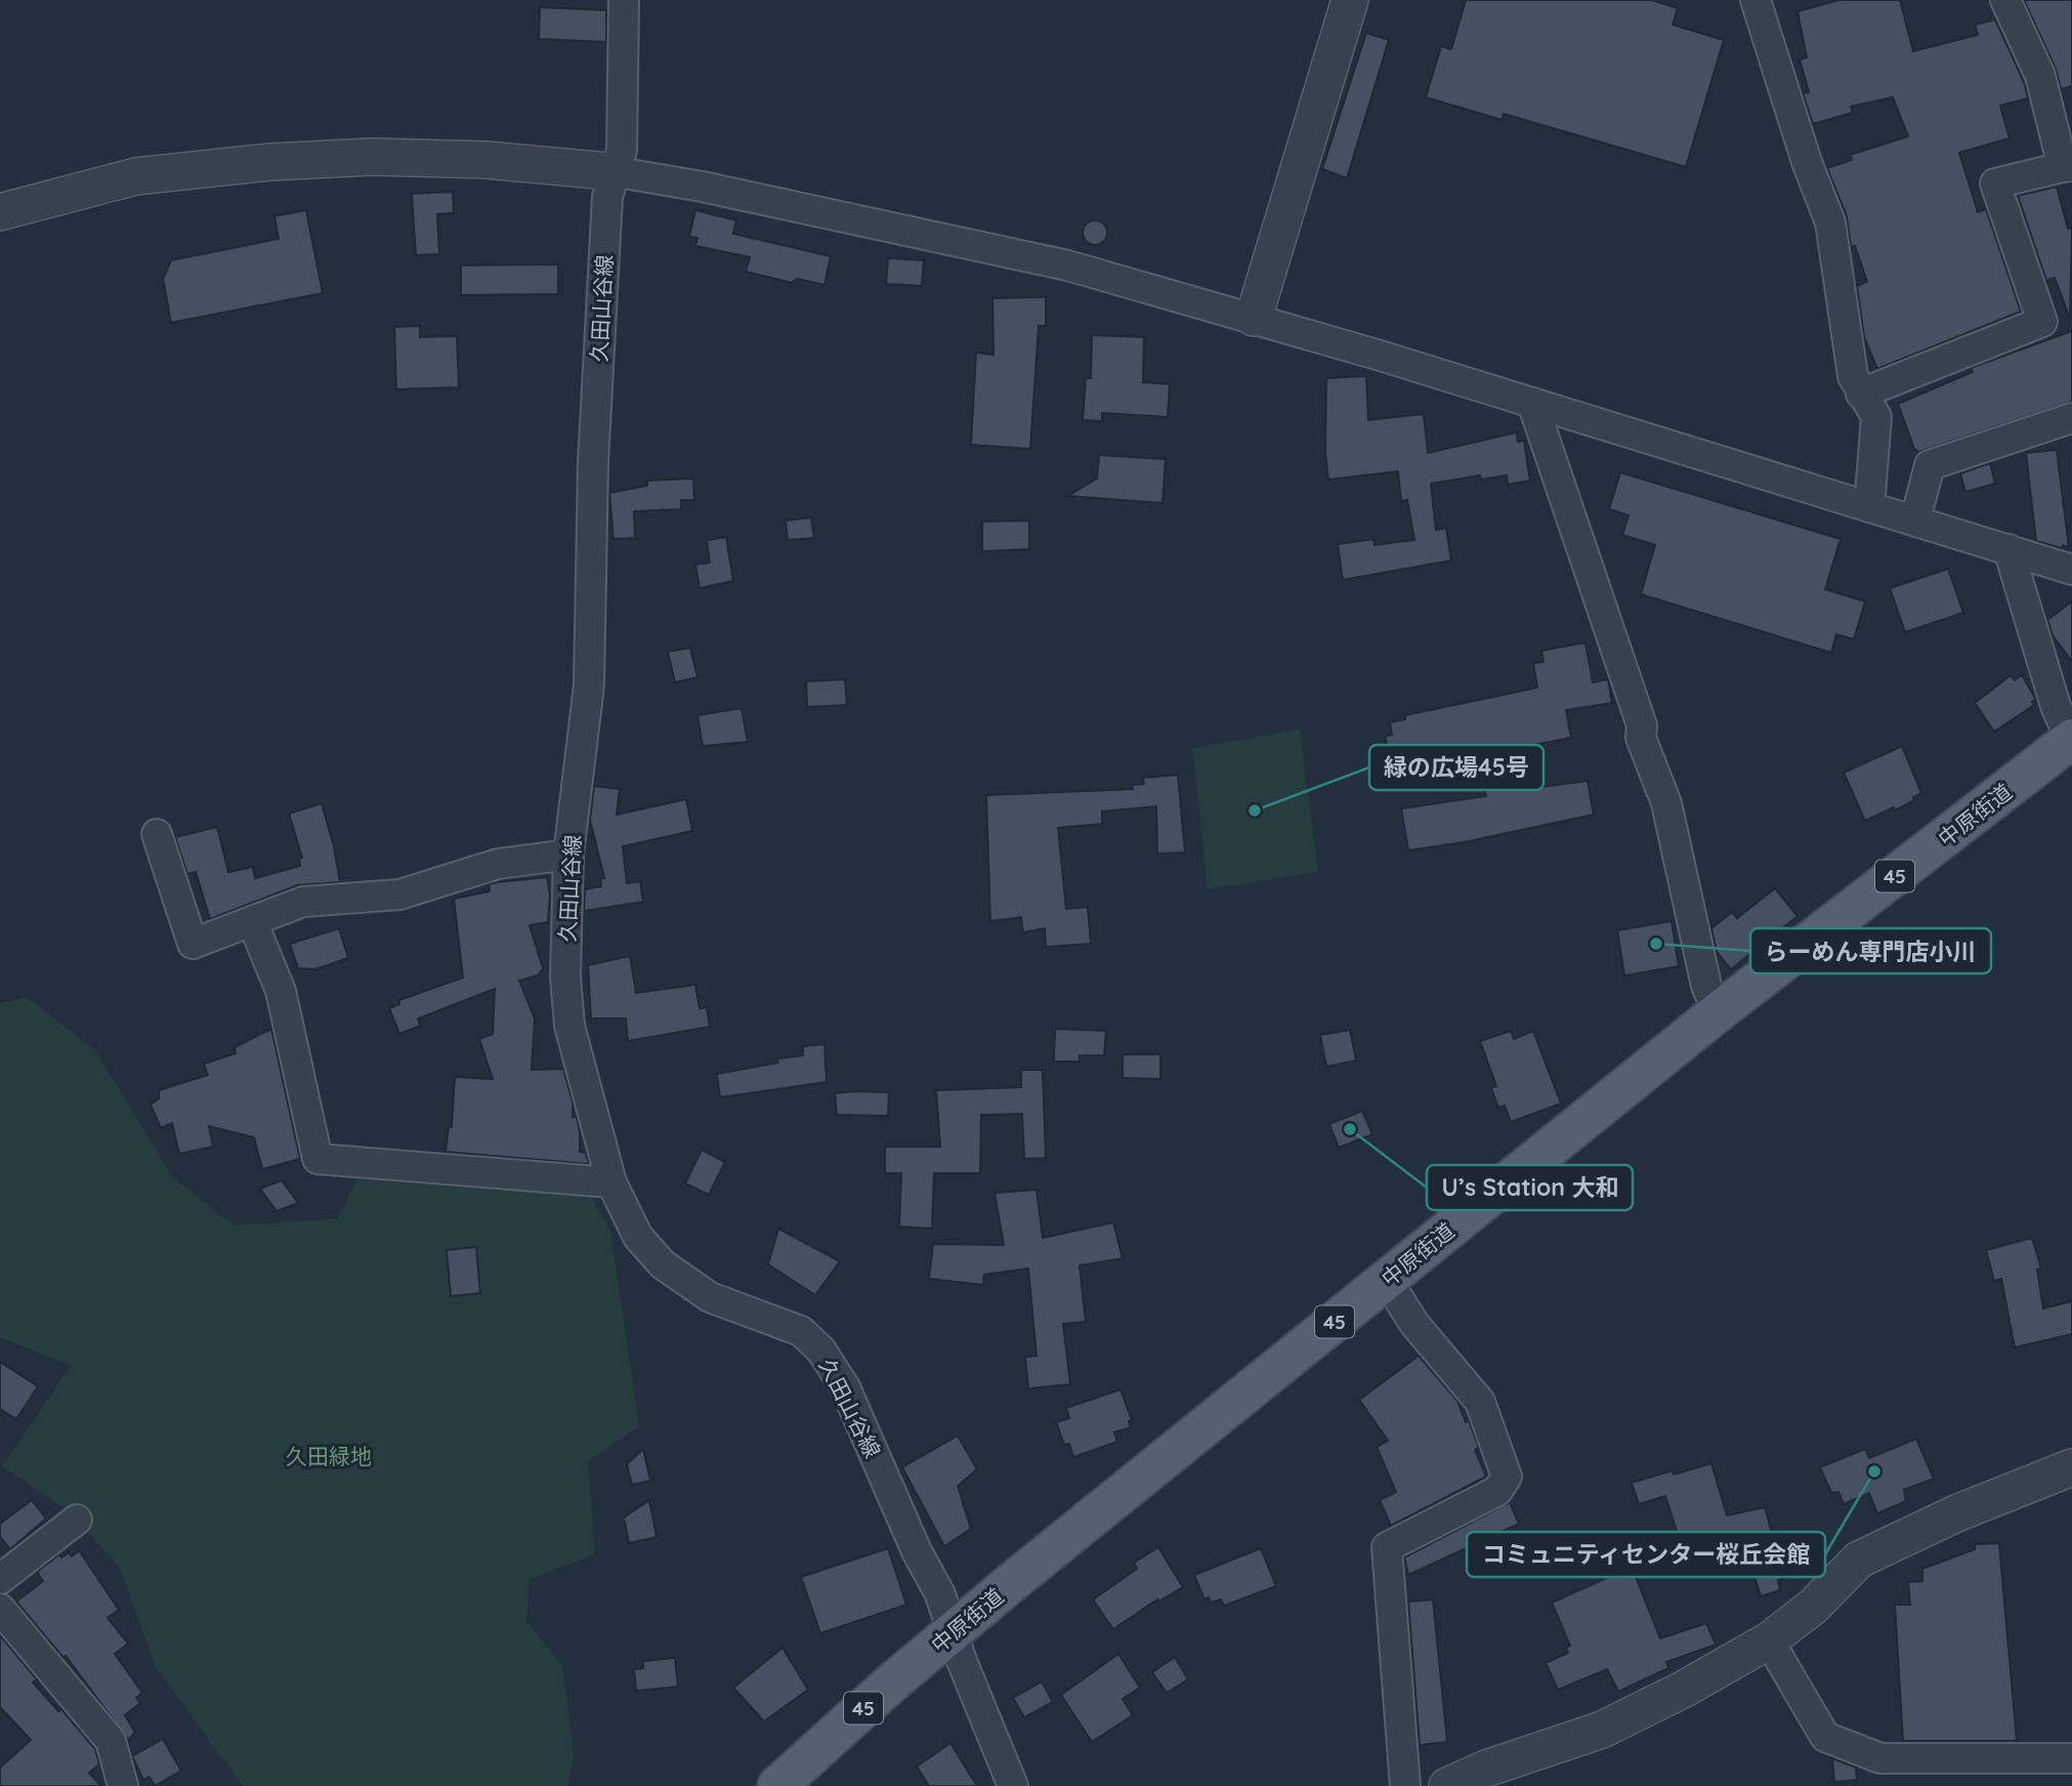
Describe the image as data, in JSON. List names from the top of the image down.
{
  "streets": {
    "main road": ["中原街道", "45"],
    "street": ["久田山谷線"]
  },
  "crossings": [
    ["久田山谷線", "中原街道"]
  ],
  "parks": ["久田緑地"],
  "places": [
    "緑の広場45号",
    "らーめん専門店小川",
    "U’s Station 大和",
    "コミュニティセンター桜丘会館"
  ]
}
